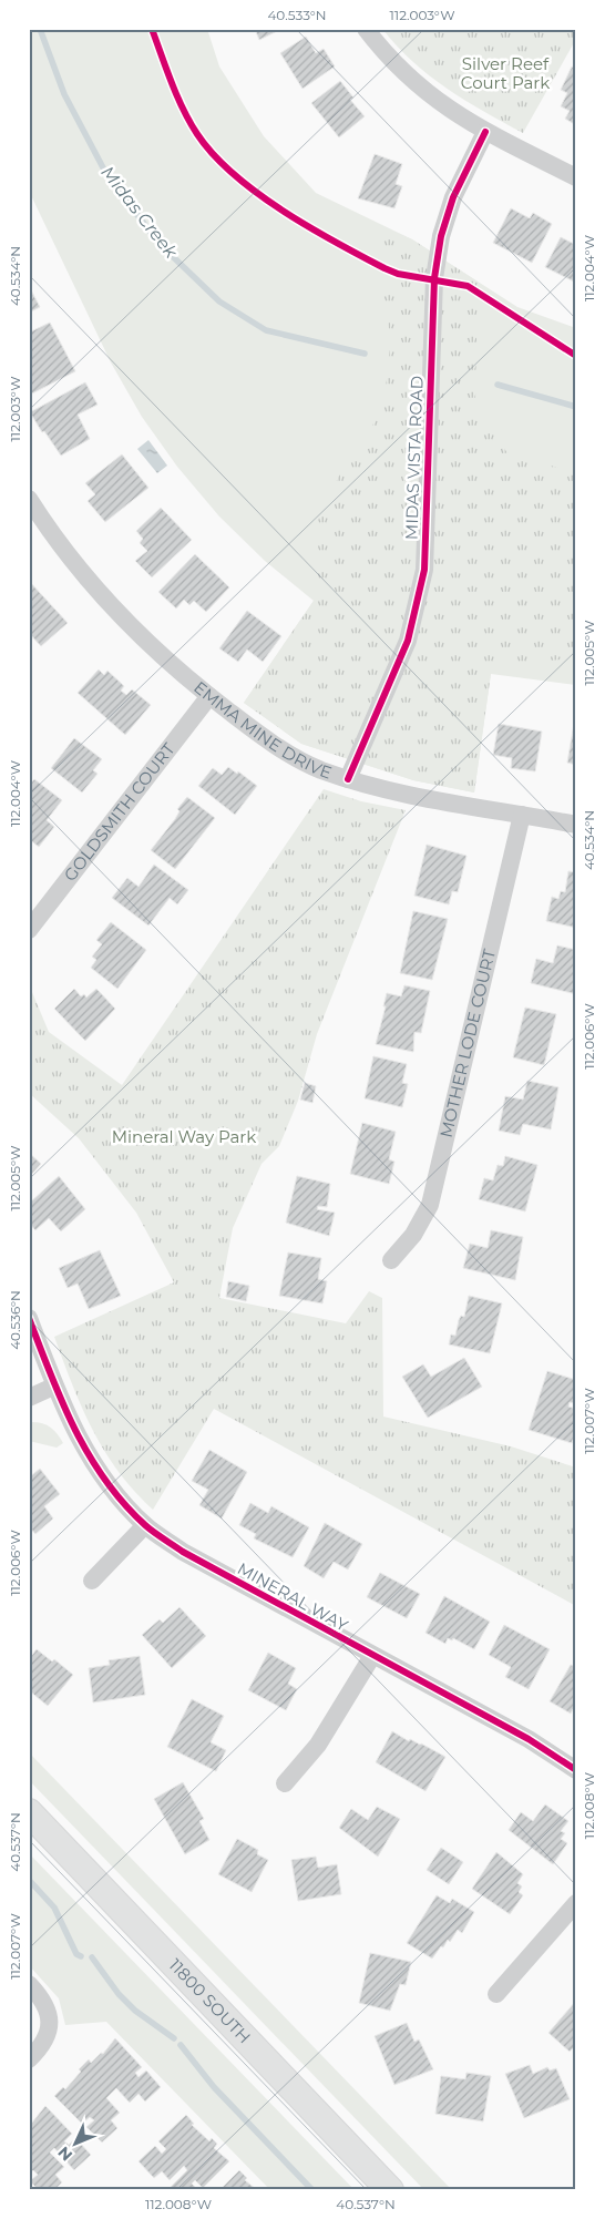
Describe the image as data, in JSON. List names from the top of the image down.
{
  "streets": {
    "main road": ["11800 SOUTH"],
    "street": [
      "MIDAS VISTA ROAD",
      "EMMA MINE DRIVE",
      "GOLDSMITH COURT",
      "MOTHER LODE COURT",
      "MINERAL WAY"
    ]
  },
  "crossings": [
    ["MIDAS VISTA ROAD", "EMMA MINE DRIVE"],
    ["EMMA MINE DRIVE", "GOLDSMITH COURT"],
    ["EMMA MINE DRIVE", "MOTHER LODE COURT"]
  ],
  "water": ["Midas Creek"],
  "parks": ["Silver Reef Court Park", "Mineral Way Park"],
  "north": "bottom left",
  "coordinates": [
    "40.533°N",
    "112.003°W",
    "112.004°W",
    "40.534°N",
    "112.005°W",
    "112.006°W",
    "40.536°N",
    "112.007°W",
    "112.008°W",
    "40.537°N"
  ]
}
